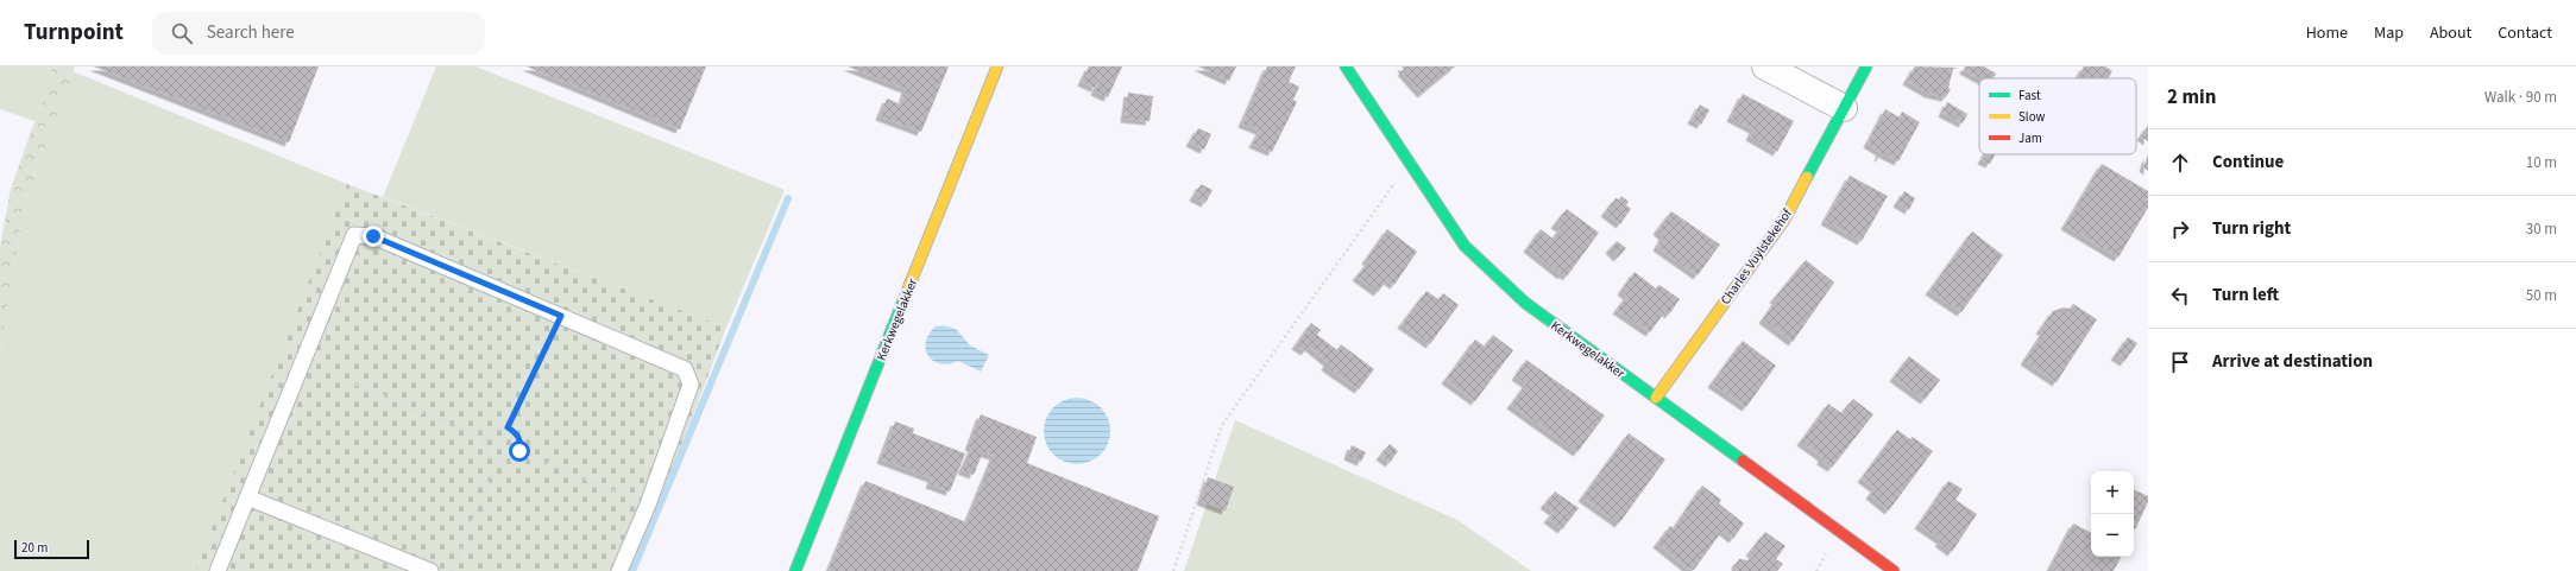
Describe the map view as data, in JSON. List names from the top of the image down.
{
  "streets": {
    "street": ["Charles Vuylstekehof", "Kerkwegelakker"]
  },
  "crossings": [
    ["Charles Vuylstekehof", "Kerkwegelakker"]
  ],
  "legend": ["Fast", "Slow", "Jam"],
  "scale_bar": "20 m",
  "page": {
    "header": "Turnpoint",
    "search": "Search here",
    "nav": [
      "Home",
      "Map",
      "About",
      "Contact"
    ],
    "heading": ["2 min", "Walk · 90 m"],
    "list": [
      ["Continue", "10 m"],
      ["Turn right", "30 m"],
      ["Turn left", "50 m"],
      "Arrive at destination"
    ],
    "map_buttons": ["+", "−"],
    "scale": "20 m"
  }
}
